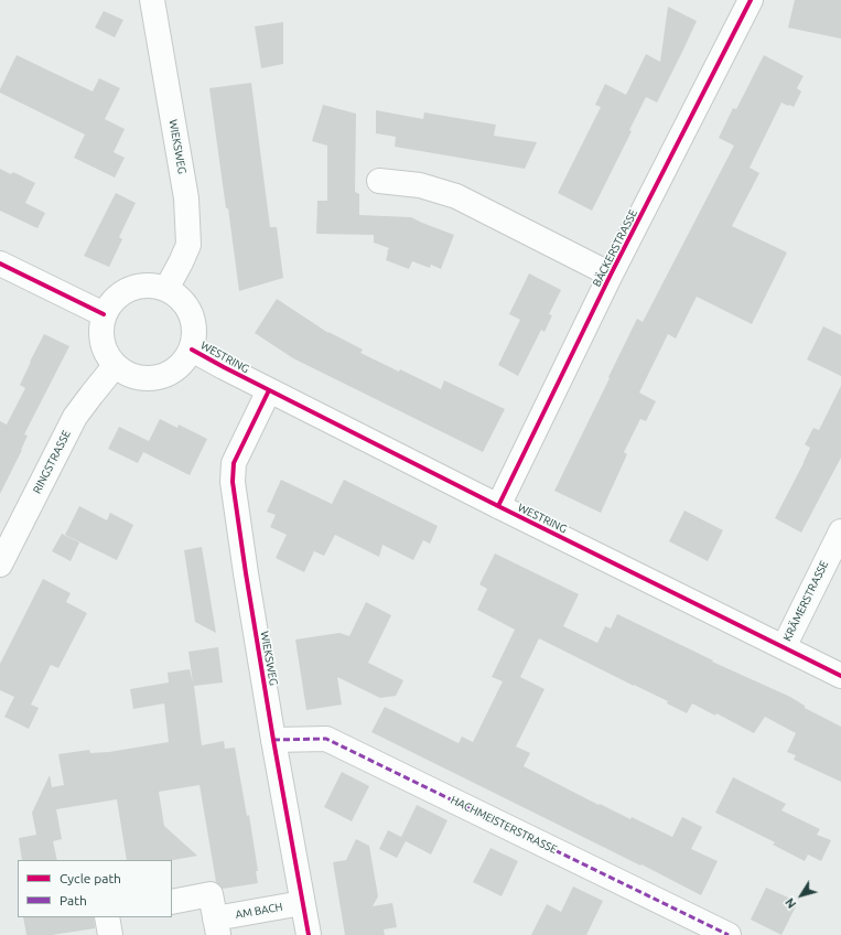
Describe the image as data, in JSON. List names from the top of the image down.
{
  "streets": {
    "street": [
      "WIEKSWEG",
      "BÄCKERSTRASSE",
      "WESTRING",
      "RINGSTRASSE",
      "KRÄMERSTRASSE",
      "HACHMEISTERSTRASSE",
      "AM BACH"
    ]
  },
  "crossings": [
    ["WIEKSWEG", "WESTRING"],
    ["WIEKSWEG", "RINGSTRASSE"],
    ["WIEKSWEG", "HACHMEISTERSTRASSE"],
    ["WIEKSWEG", "AM BACH"],
    ["BÄCKERSTRASSE", "WESTRING"],
    ["WESTRING", "RINGSTRASSE"],
    ["WESTRING", "KRÄMERSTRASSE"]
  ],
  "legend": ["Cycle path", "Path"],
  "north": "bottom left"
}
